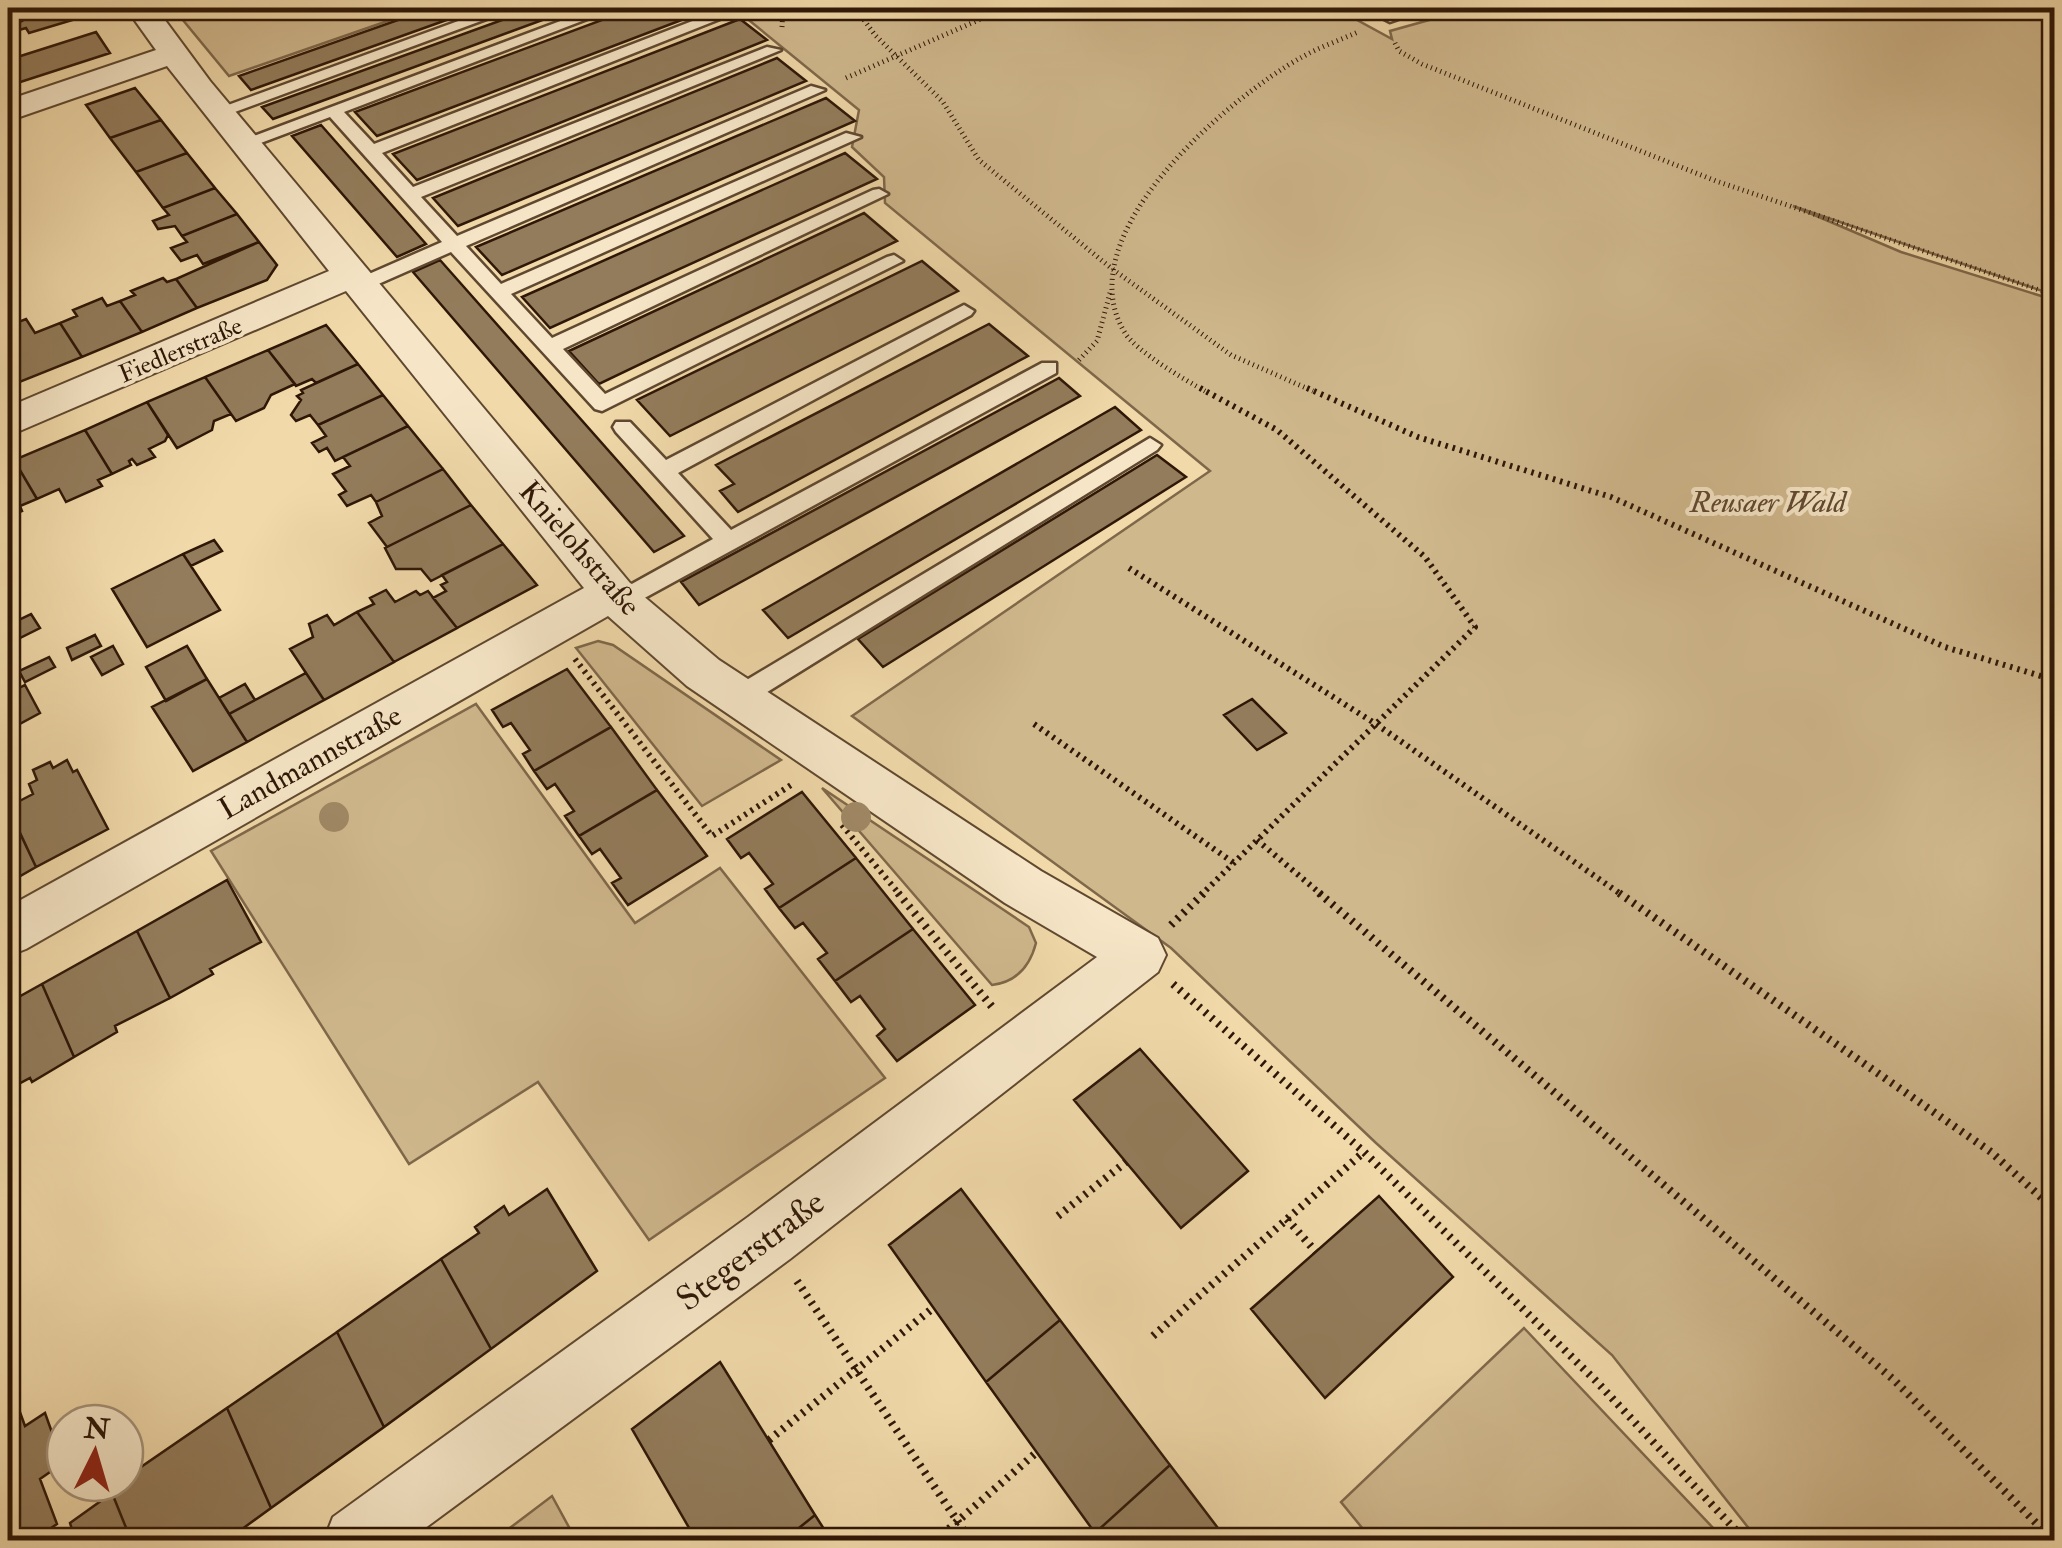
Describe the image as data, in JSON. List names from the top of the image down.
{
  "streets": {
    "street": [
      "Fiedlerstraße",
      "Knielohstraße",
      "Landmannstraße",
      "Stegerstraße"
    ]
  },
  "crossings": [
    ["Fiedlerstraße", "Knielohstraße"],
    ["Knielohstraße", "Landmannstraße"],
    ["Knielohstraße", "Stegerstraße"]
  ],
  "parks": ["Reusaer Wald"],
  "north": "top"
}
